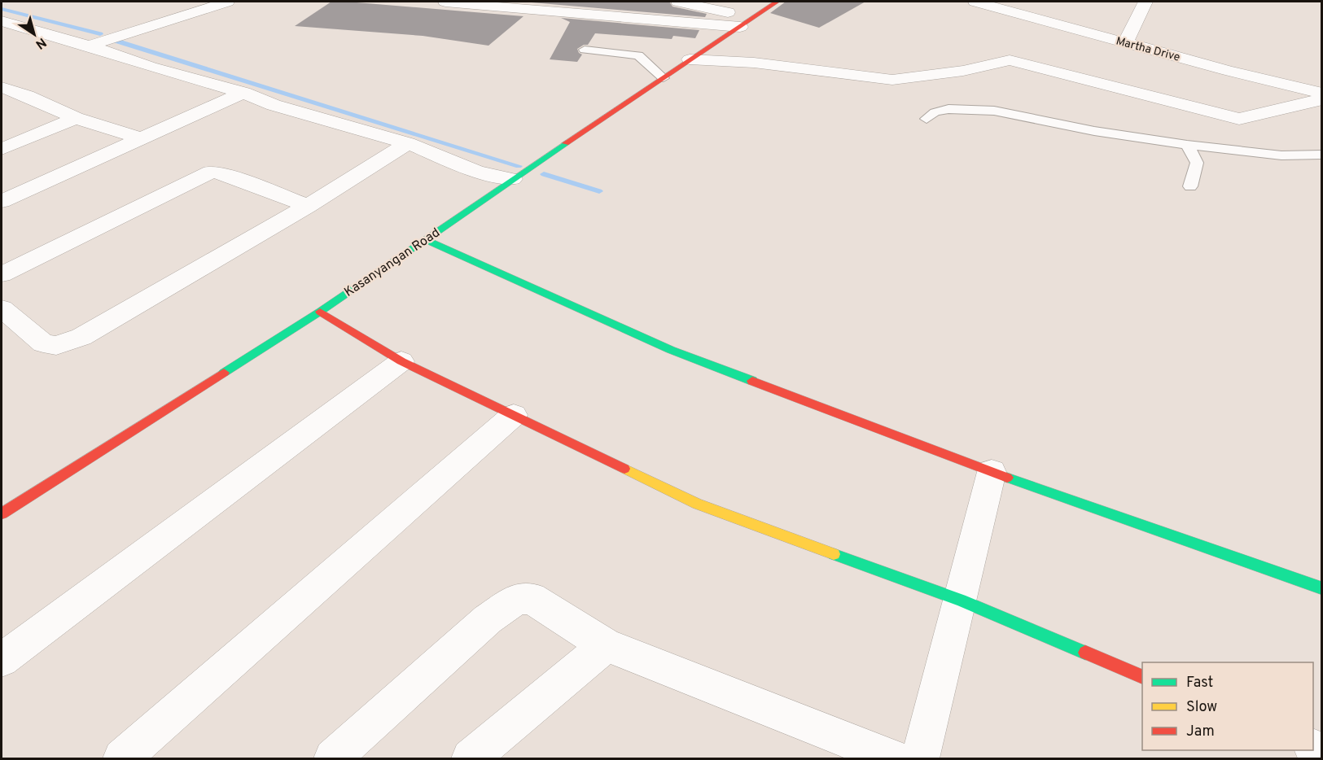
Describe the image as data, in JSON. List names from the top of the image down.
{
  "streets": {
    "street": ["Martha Drive", "Kasanyangan Road"]
  },
  "legend": ["Fast", "Slow", "Jam"],
  "north": "bottom right"
}
